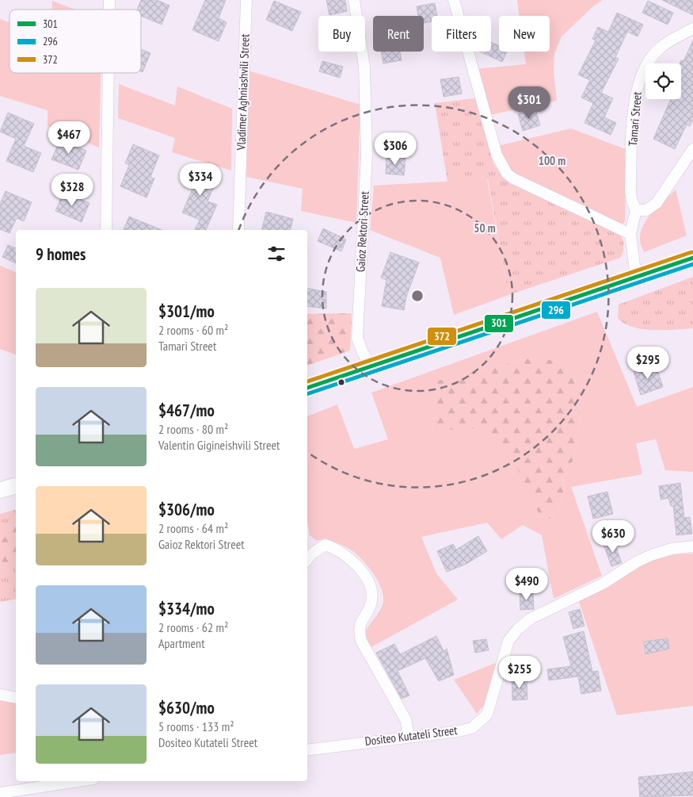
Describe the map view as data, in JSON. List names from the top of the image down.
{
  "streets": {
    "street": [
      "Vladimer Aghniashvili Street",
      "Tamari Street",
      "Gaioz Rektori Street",
      "Dositeo Kutateli Street"
    ]
  },
  "lines": ["transit line 372", "transit line 301", "transit line 296"],
  "legend": ["301", "296", "372"],
  "page": {
    "chip": [
      "Buy",
      "Rent",
      "Filters",
      "New"
    ],
    "price": [
      "$301",
      "$467",
      "$306",
      "$334",
      "$328",
      "$295",
      "$630",
      "$490",
      "$255"
    ],
    "heading": "9 homes",
    "list": [
      {
        "name": "$301/mo",
        "note": "2 rooms · 60 m² · Tamari Street"
      },
      {
        "name": "$467/mo",
        "note": "2 rooms · 80 m² · Valentin Gigineishvili Street"
      },
      {
        "name": "$306/mo",
        "note": "2 rooms · 64 m² · Gaioz Rektori Street"
      },
      {
        "name": "$334/mo",
        "note": "2 rooms · 62 m² · Apartment"
      },
      {
        "name": "$630/mo",
        "note": "5 rooms · 133 m² · Dositeo Kutateli Street"
      }
    ]
  },
  "rings": ["100 m", "50 m"]
}
